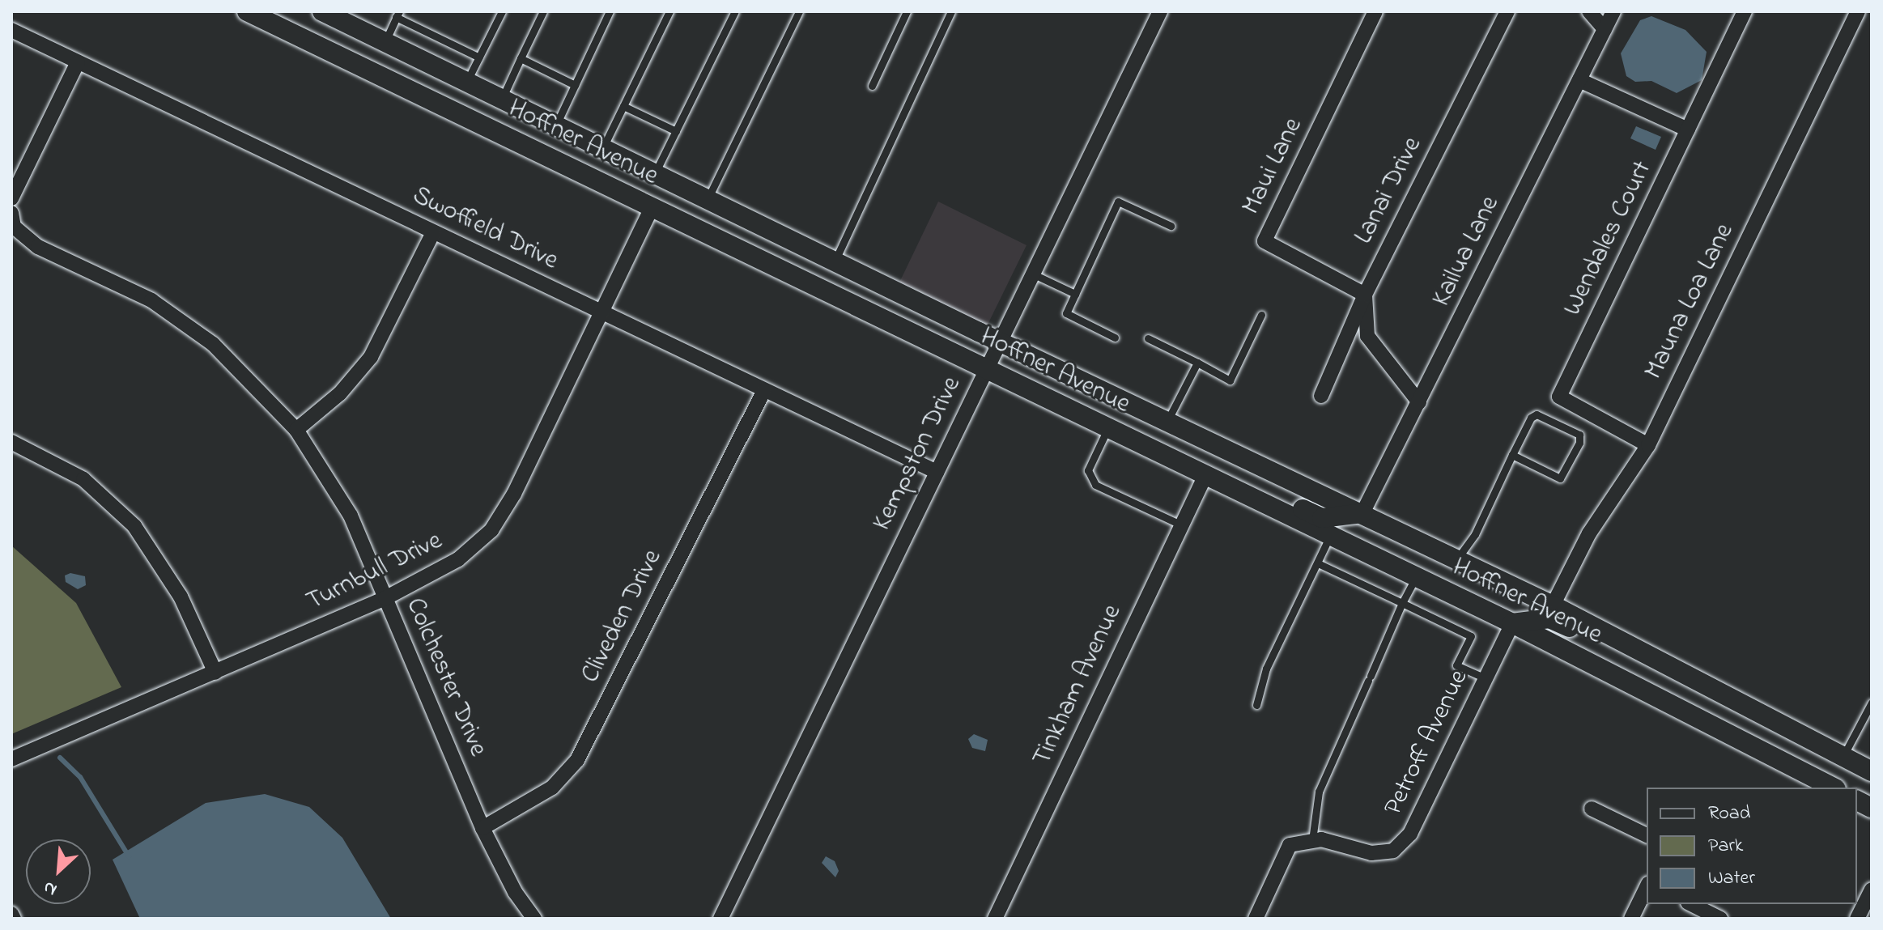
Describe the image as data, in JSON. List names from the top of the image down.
{
  "streets": {
    "main road": ["Hoffner Avenue"],
    "street": [
      "Maui Lane",
      "Lanai Drive",
      "Swoffield Drive",
      "Wendales Court",
      "Kailua Lane",
      "Mauna Loa Lane",
      "Kempston Drive",
      "Turnbull Drive",
      "Cliveden Drive",
      "Colchester Drive",
      "Tinkham Avenue",
      "Petroff Avenue"
    ]
  },
  "crossings": [
    ["Hoffner Avenue", "Kailua Lane"],
    ["Hoffner Avenue", "Mauna Loa Lane"],
    ["Hoffner Avenue", "Kempston Drive"],
    ["Hoffner Avenue", "Turnbull Drive"],
    ["Hoffner Avenue", "Tinkham Avenue"],
    ["Hoffner Avenue", "Petroff Avenue"],
    ["Maui Lane", "Lanai Drive"],
    ["Swoffield Drive", "Kempston Drive"],
    ["Swoffield Drive", "Turnbull Drive"],
    ["Swoffield Drive", "Cliveden Drive"],
    ["Wendales Court", "Mauna Loa Lane"],
    ["Turnbull Drive", "Colchester Drive"],
    ["Cliveden Drive", "Colchester Drive"]
  ],
  "legend": ["Road", "Park", "Water"],
  "north": "bottom left"
}
